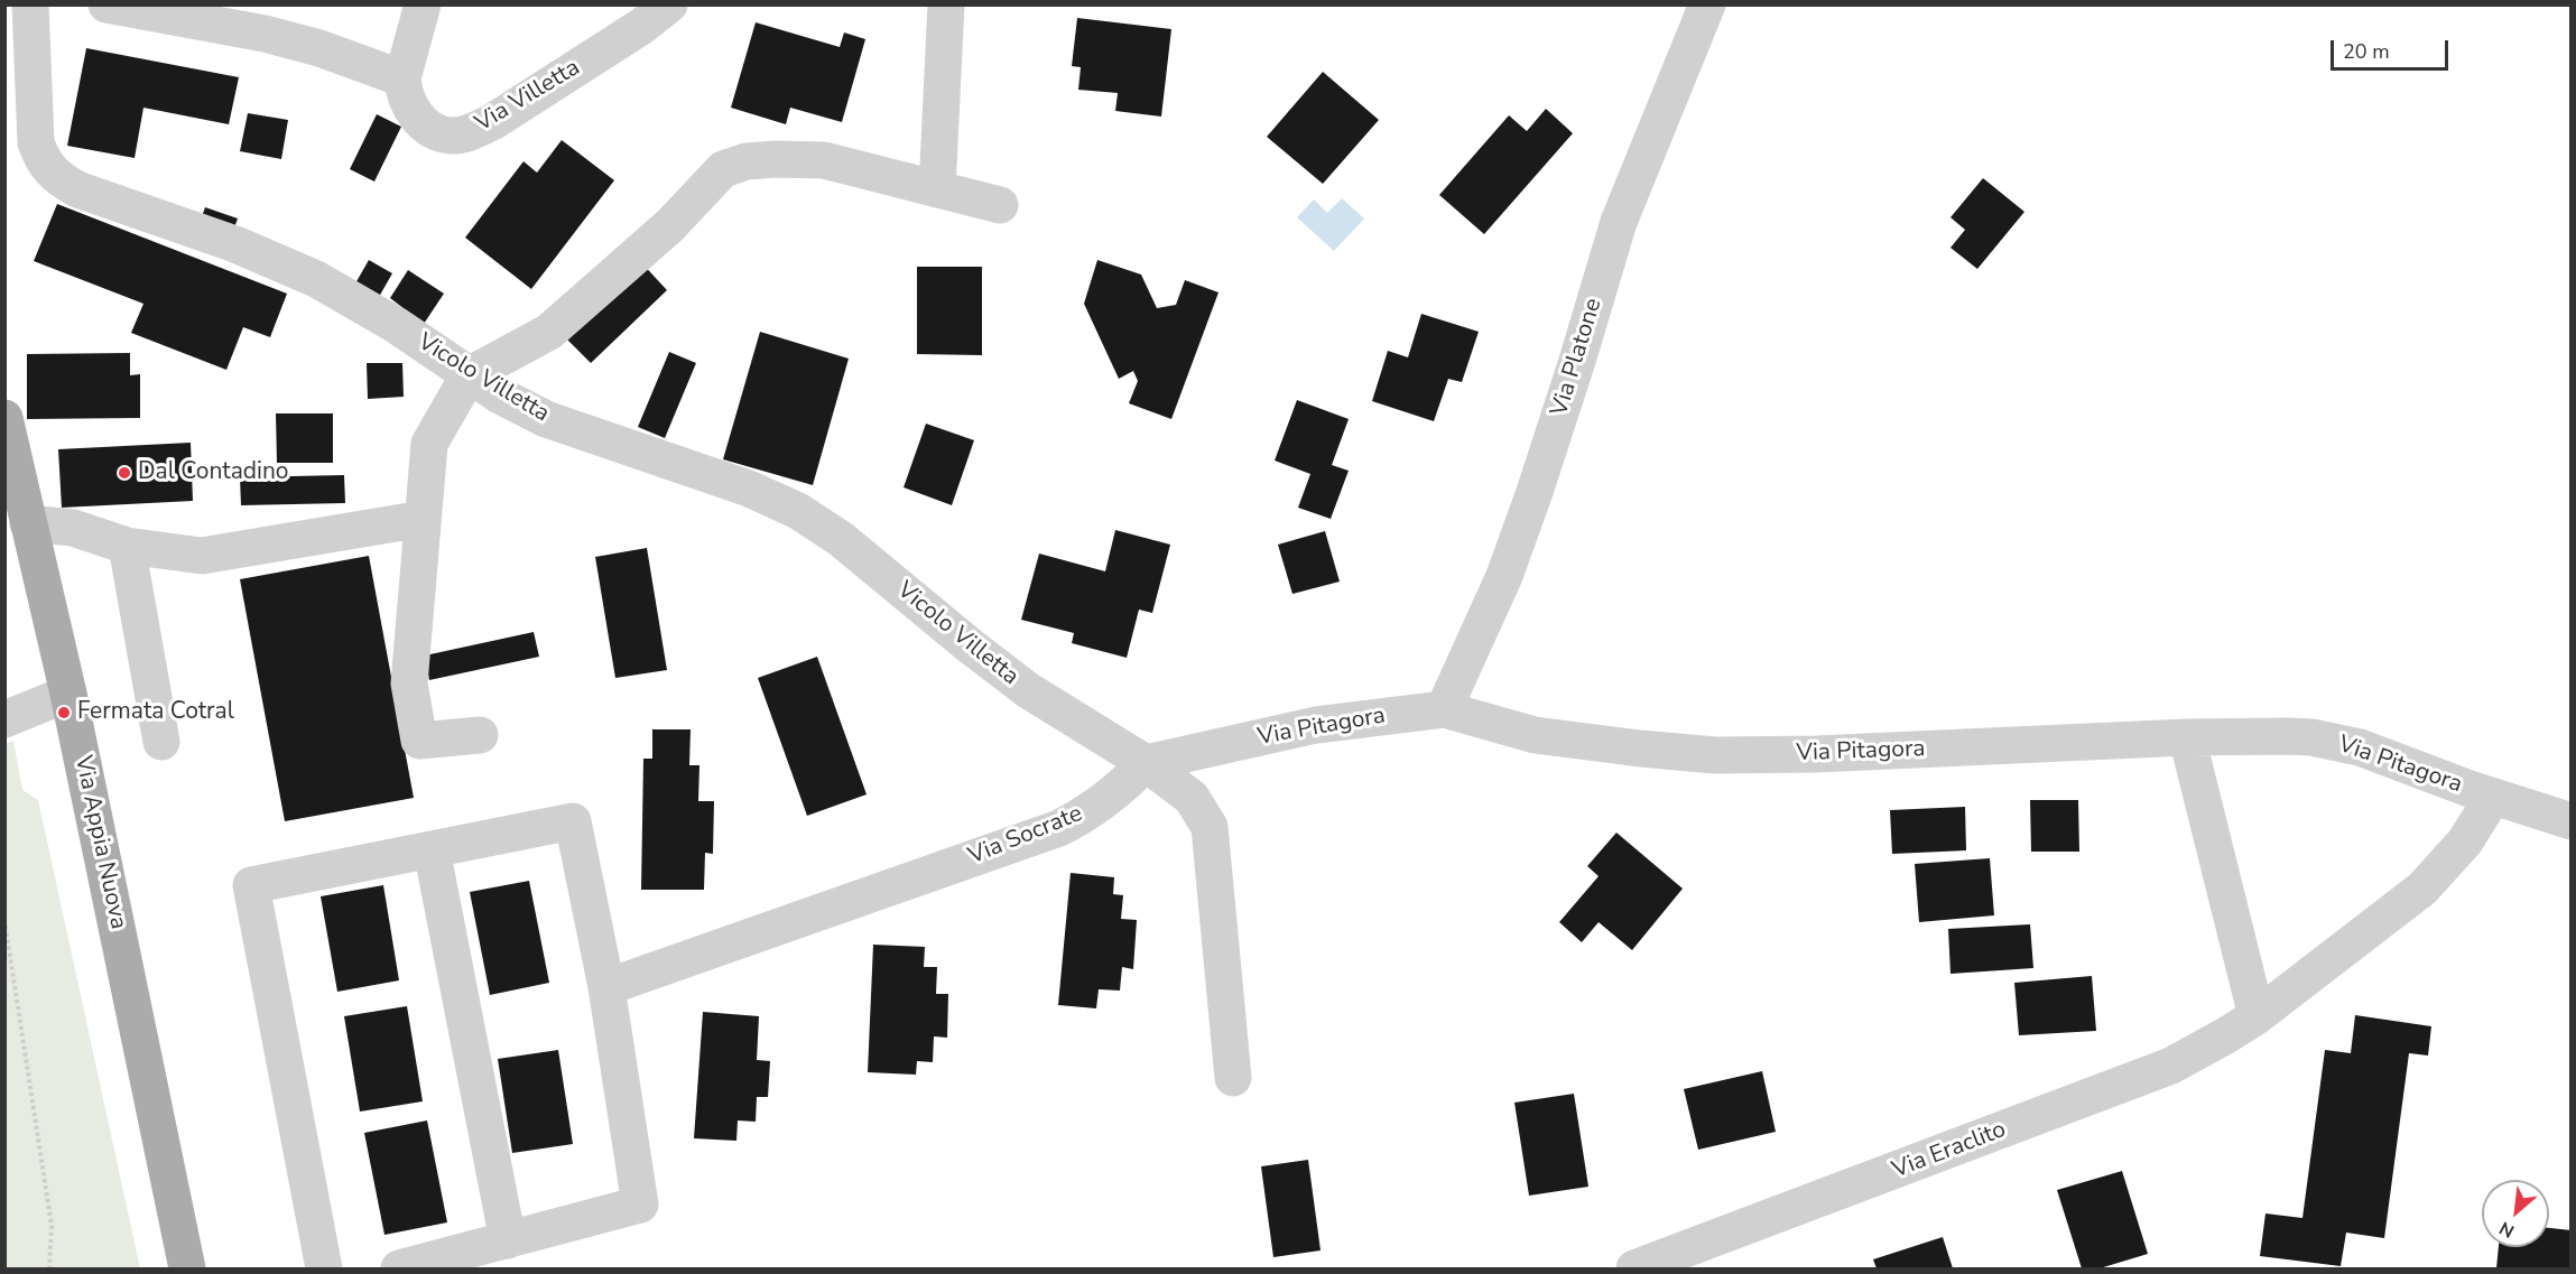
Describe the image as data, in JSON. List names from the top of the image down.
{
  "streets": {
    "main road": ["Via Appia Nuova"],
    "street": [
      "Via Villetta",
      "Via Platone",
      "Vicolo Villetta",
      "Via Pitagora",
      "Via Socrate",
      "Via Eraclito"
    ]
  },
  "crossings": [
    ["Via Platone", "Via Pitagora"],
    ["Vicolo Villetta", "Via Pitagora"],
    ["Vicolo Villetta", "Via Socrate"],
    ["Via Pitagora", "Via Socrate"],
    ["Via Pitagora", "Via Eraclito"]
  ],
  "places": ["Dal Contadino", "Fermata Cotral"],
  "scale_bar": "20 m",
  "north": "bottom left"
}
